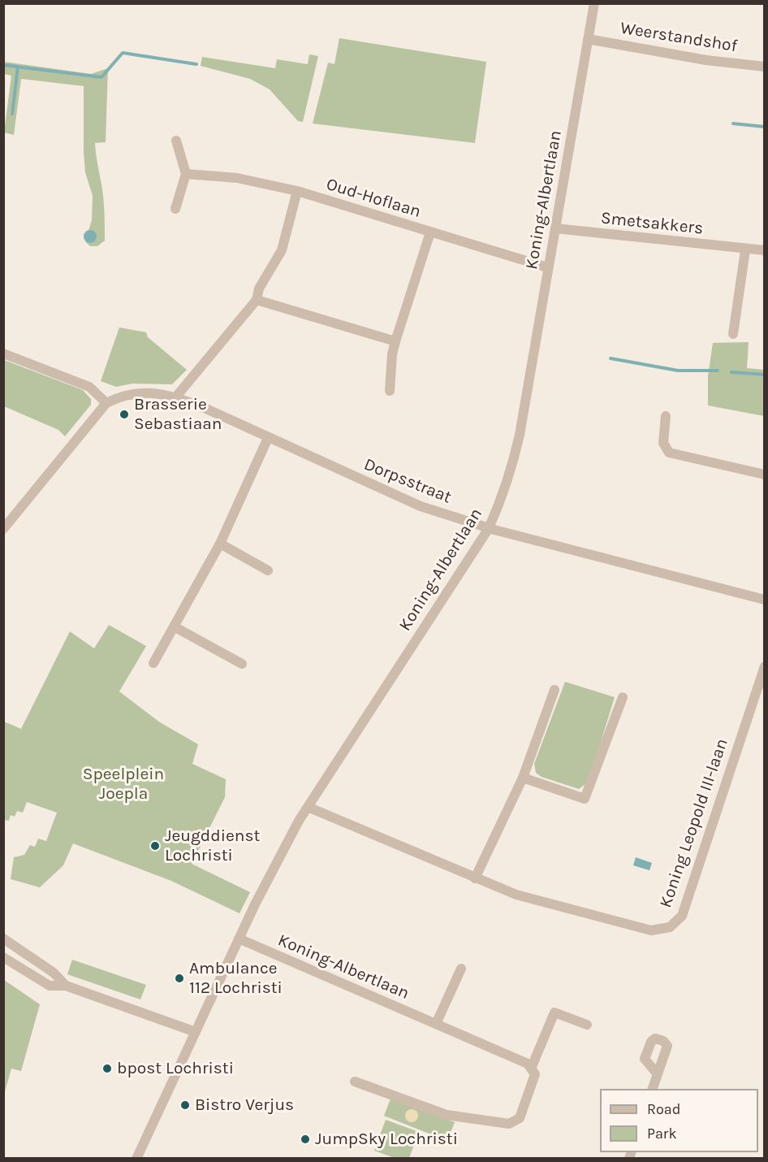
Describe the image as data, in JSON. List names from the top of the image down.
{
  "streets": {
    "street": [
      "Weerstandshof",
      "Oud-Hoflaan",
      "Koning-Albertlaan",
      "Smetsakkers",
      "Dorpsstraat",
      "Koning Leopold III-laan"
    ]
  },
  "crossings": [
    ["Weerstandshof", "Koning-Albertlaan"],
    ["Oud-Hoflaan", "Koning-Albertlaan"],
    ["Koning-Albertlaan", "Smetsakkers"],
    ["Koning-Albertlaan", "Dorpsstraat"],
    ["Koning-Albertlaan", "Koning Leopold III-laan"]
  ],
  "parks": ["Speelplein Joepla"],
  "places": [
    "Brasserie Sebastiaan",
    "Jeugddienst Lochristi",
    "Ambulance 112 Lochristi",
    "bpost Lochristi",
    "Bistro Verjus",
    "JumpSky Lochristi"
  ],
  "legend": ["Road", "Park"]
}
